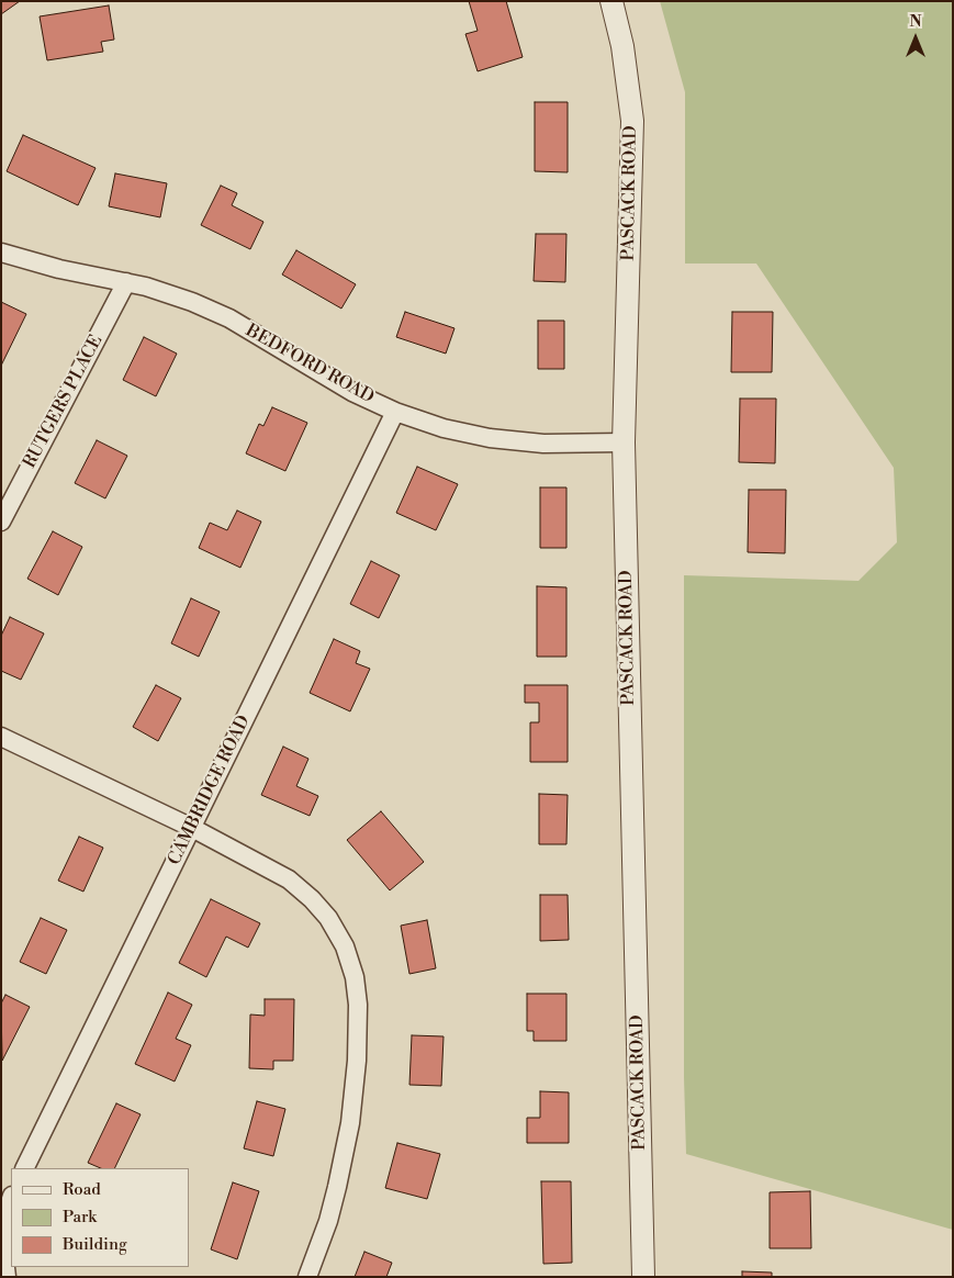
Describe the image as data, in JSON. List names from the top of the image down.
{
  "streets": {
    "street": [
      "PASCACK ROAD",
      "BEDFORD ROAD",
      "RUTGERS PLACE",
      "CAMBRIDGE ROAD"
    ]
  },
  "crossings": [
    ["PASCACK ROAD", "BEDFORD ROAD"],
    ["BEDFORD ROAD", "RUTGERS PLACE"],
    ["BEDFORD ROAD", "CAMBRIDGE ROAD"]
  ],
  "legend": ["Road", "Park", "Building"],
  "north": "top"
}
